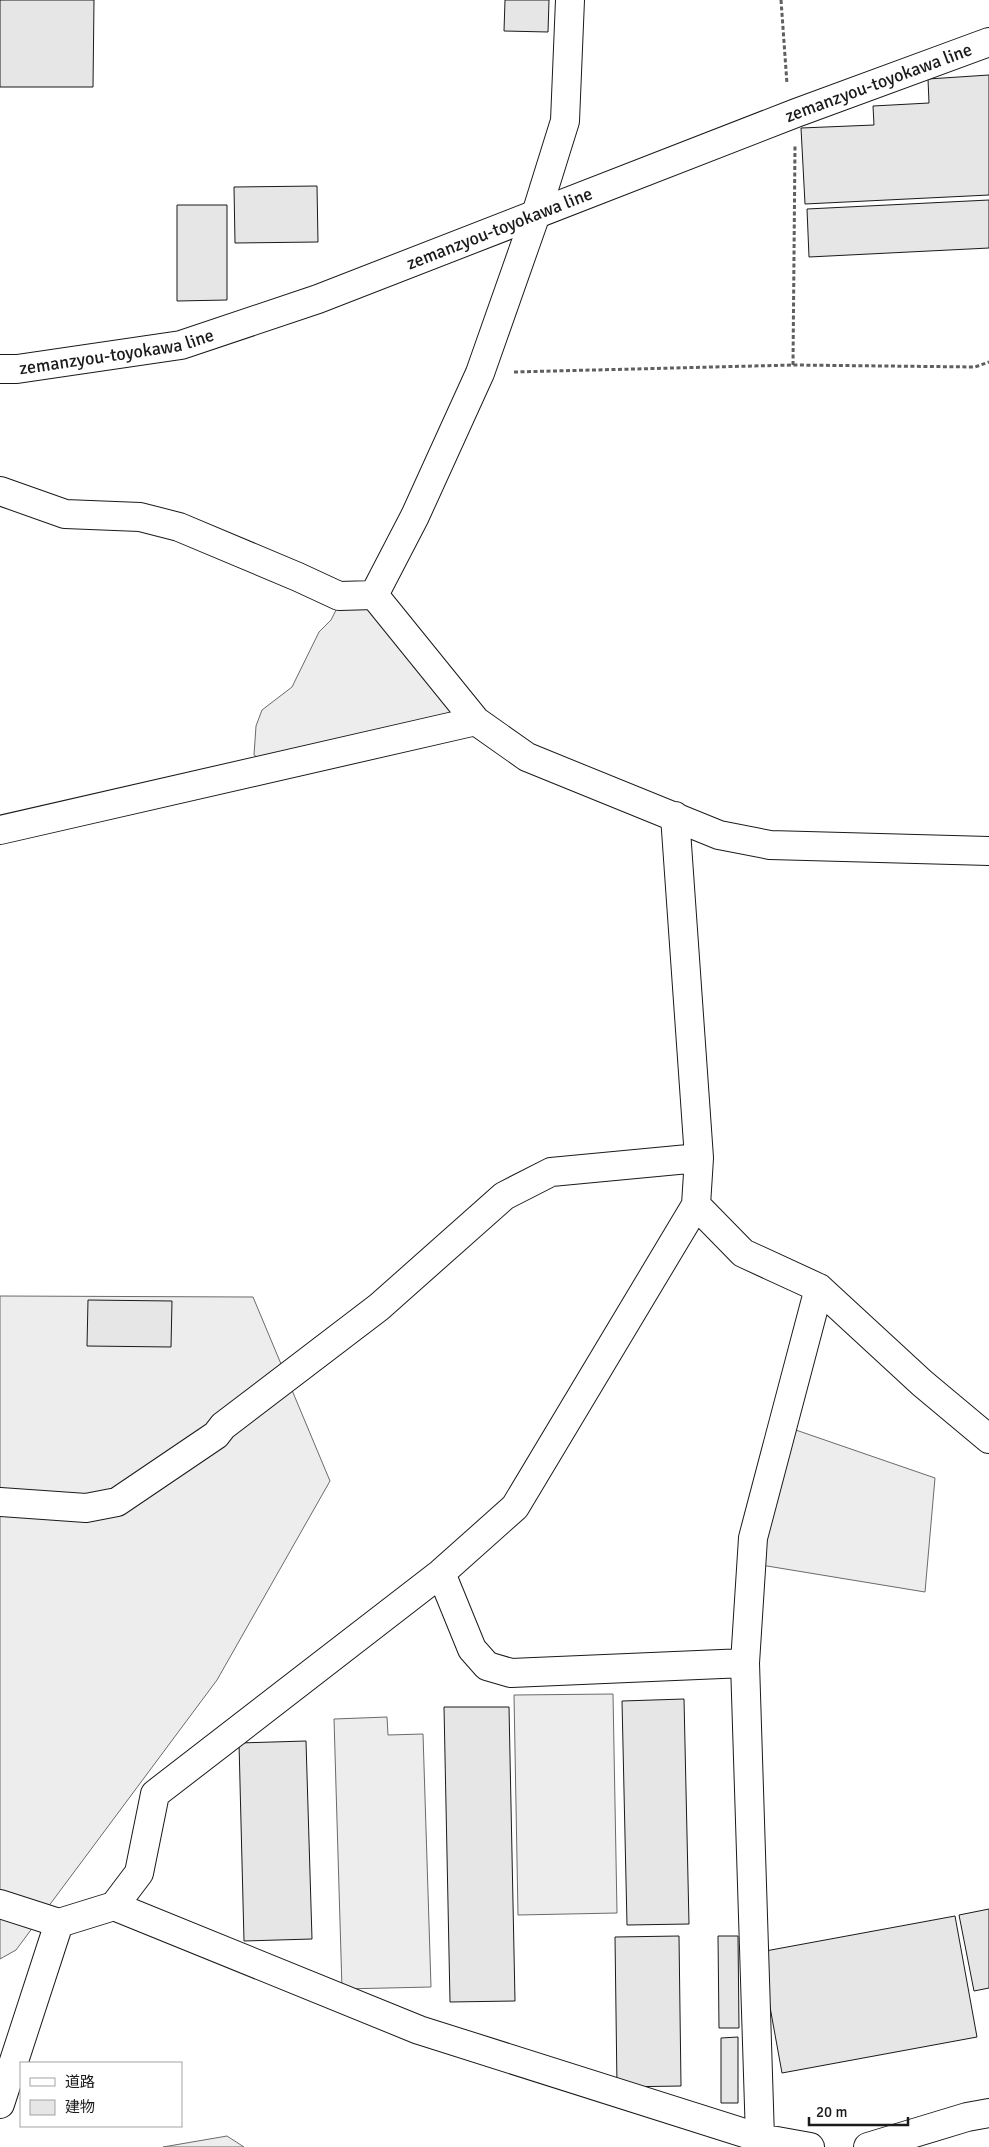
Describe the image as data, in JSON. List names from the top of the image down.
{
  "streets": {
    "street": ["zemanzyou-toyokawa line"]
  },
  "legend": ["道路", "建物"],
  "scale_bar": "20 m"
}
